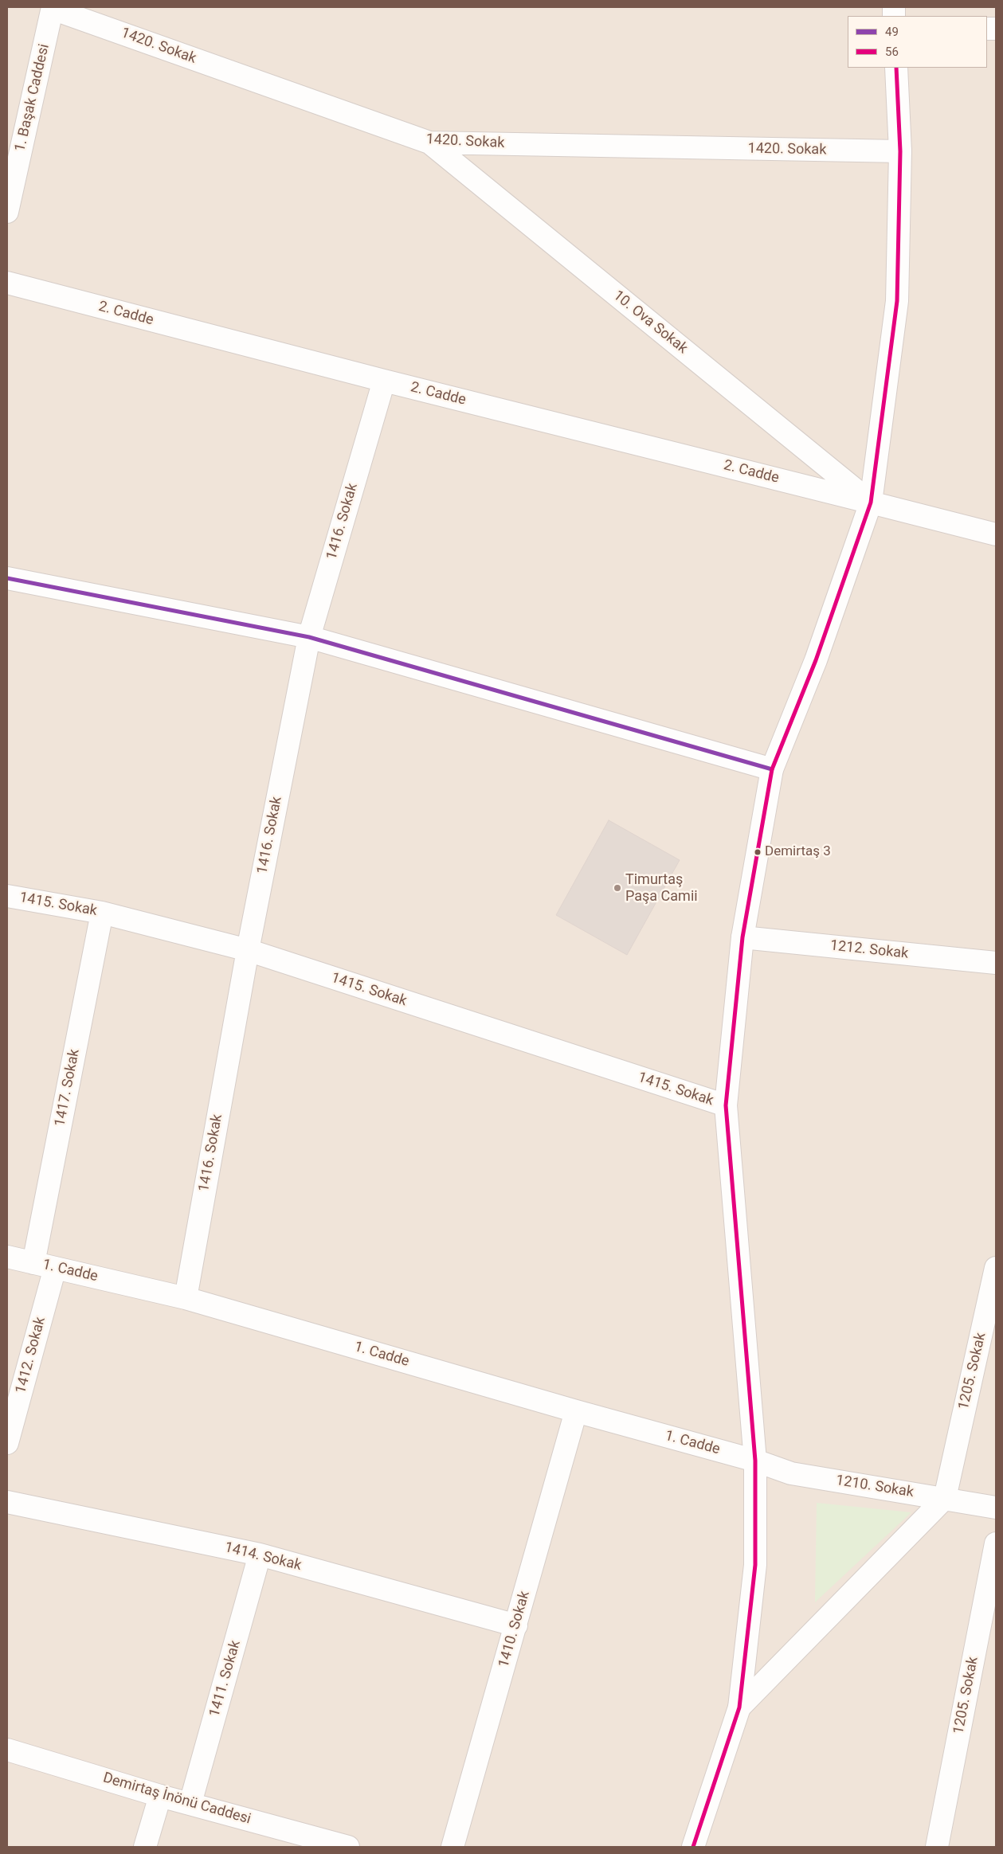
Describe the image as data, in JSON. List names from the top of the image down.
{
  "streets": {
    "street": [
      "1420. Sokak",
      "1. Başak Caddesi",
      "2. Cadde",
      "10. Ova Sokak",
      "1416. Sokak",
      "1415. Sokak",
      "1212. Sokak",
      "1417. Sokak",
      "1. Cadde",
      "1412. Sokak",
      "1205. Sokak",
      "1210. Sokak",
      "1414. Sokak",
      "1410. Sokak",
      "1411. Sokak",
      "Demirtaş İnönü Caddesi"
    ]
  },
  "crossings": [
    ["1420. Sokak", "1. Başak Caddesi"],
    ["1420. Sokak", "10. Ova Sokak"],
    ["2. Cadde", "10. Ova Sokak"],
    ["2. Cadde", "1416. Sokak"],
    ["1416. Sokak", "1415. Sokak"],
    ["1416. Sokak", "1. Cadde"],
    ["1415. Sokak", "1417. Sokak"],
    ["1417. Sokak", "1. Cadde"],
    ["1. Cadde", "1412. Sokak"],
    ["1. Cadde", "1210. Sokak"],
    ["1. Cadde", "1410. Sokak"],
    ["1205. Sokak", "1210. Sokak"],
    ["1414. Sokak", "1410. Sokak"],
    ["1414. Sokak", "1411. Sokak"],
    ["1411. Sokak", "Demirtaş İnönü Caddesi"]
  ],
  "places": ["Demirtaş 3", "Timurtaş Paşa Camii"],
  "lines": ["transit line 56", "transit line 49"],
  "legend": ["49", "56"]
}
